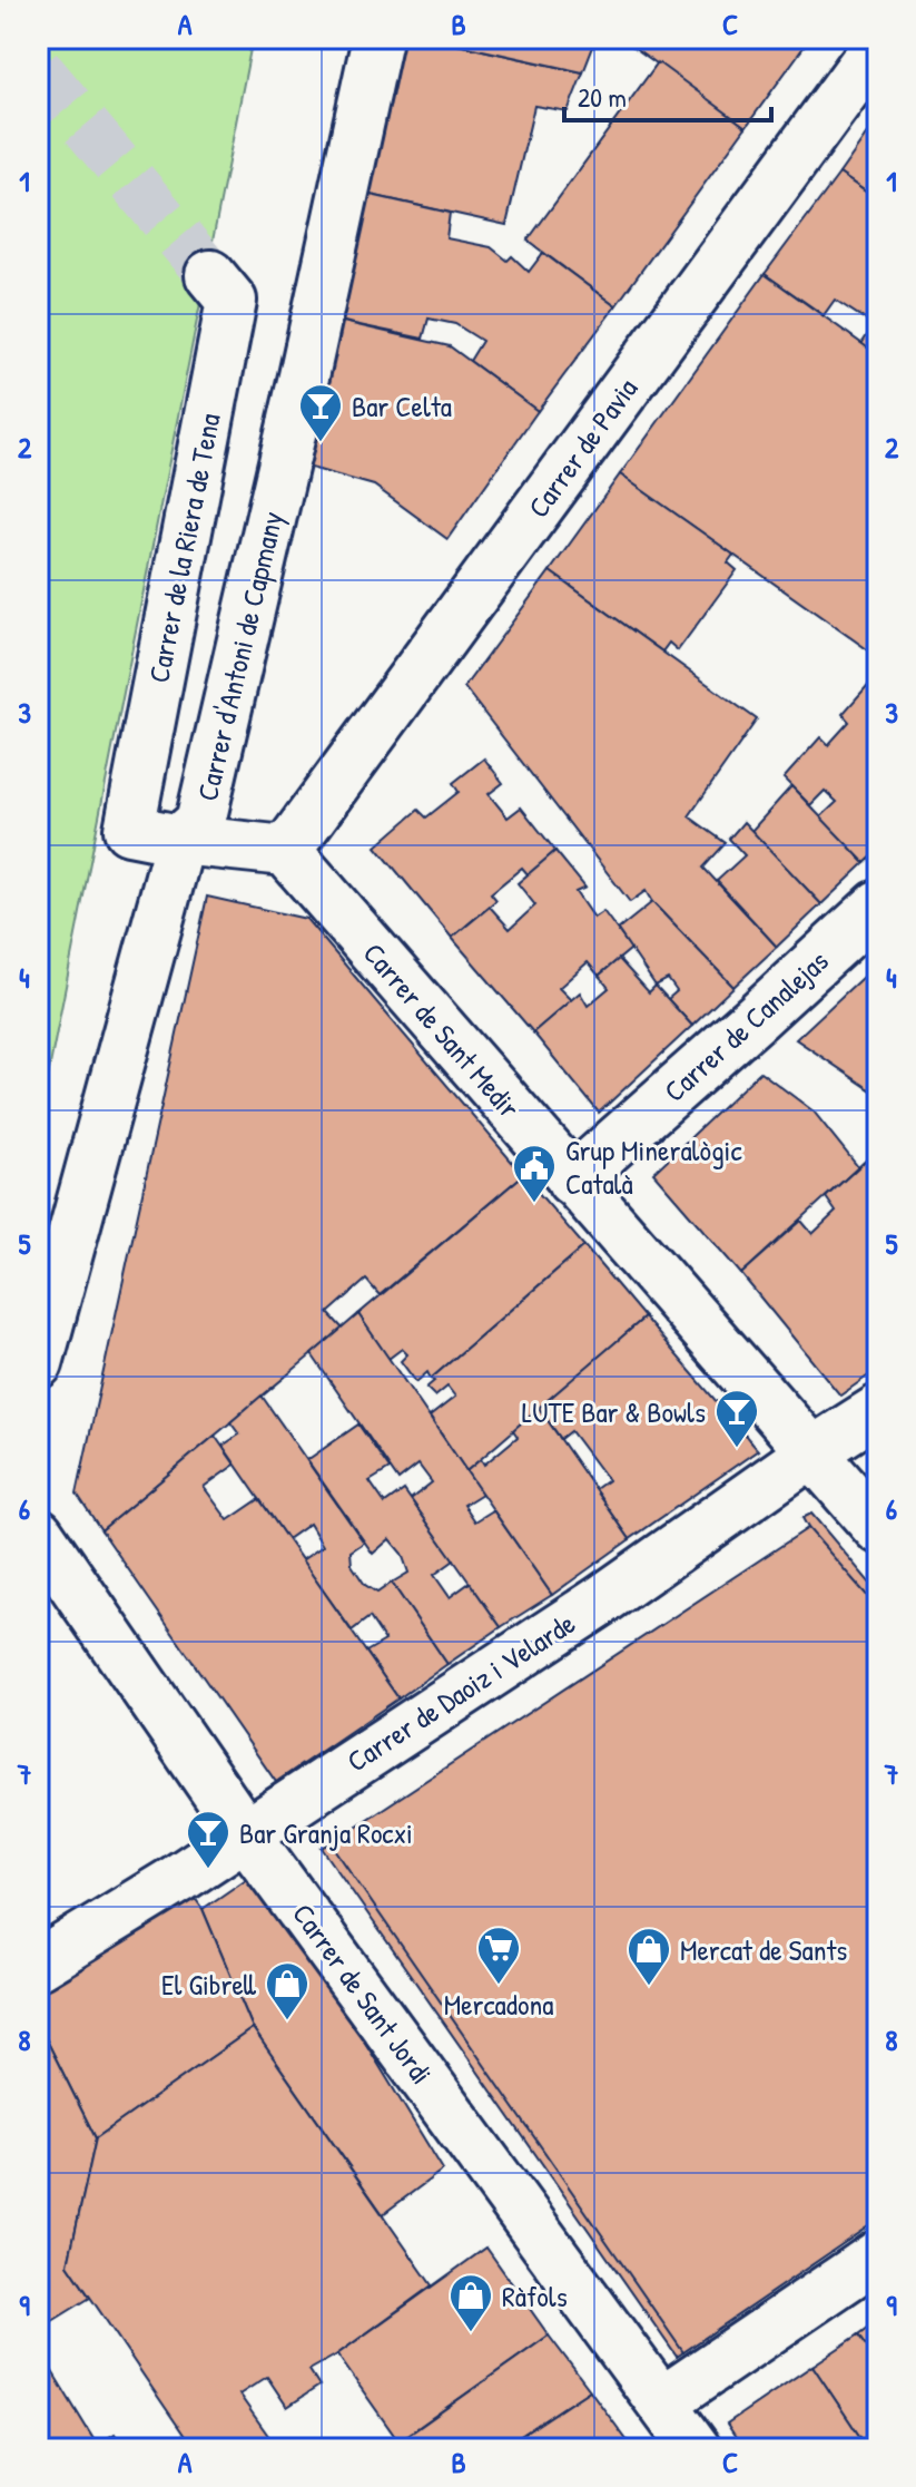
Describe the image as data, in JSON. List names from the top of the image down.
{
  "streets": {
    "street": [
      "Carrer de Pavia",
      "Carrer de la Riera de Tena",
      "Carrer d'Antoni de Capmany",
      "Carrer de Canalejas",
      "Carrer de Sant Medir",
      "Carrer de Daoiz i Velarde",
      "Carrer de Sant Jordi"
    ]
  },
  "crossings": [
    ["Carrer de Pavia", "Carrer de Sant Medir"],
    ["Carrer de la Riera de Tena", "Carrer d'Antoni de Capmany"],
    ["Carrer de Canalejas", "Carrer de Sant Medir"],
    ["Carrer de Sant Medir", "Carrer de Daoiz i Velarde"],
    ["Carrer de Daoiz i Velarde", "Carrer de Sant Jordi"]
  ],
  "places": {
    "bar": ["Bar Celta", "LUTE Bar & Bowls", "Bar Granja Rocxi"],
    "public building": ["Grup Mineralògic Català"],
    "supermarket": ["Mercadona"],
    "shop": ["Mercat de Sants", "El Gibrell", "Ràfols"]
  },
  "scale_bar": "20 m",
  "grid": {
    "columns": ["A", "B", "C"],
    "rows": [
      "1",
      "2",
      "3",
      "4",
      "5",
      "6",
      "7",
      "8",
      "9"
    ]
  }
}
